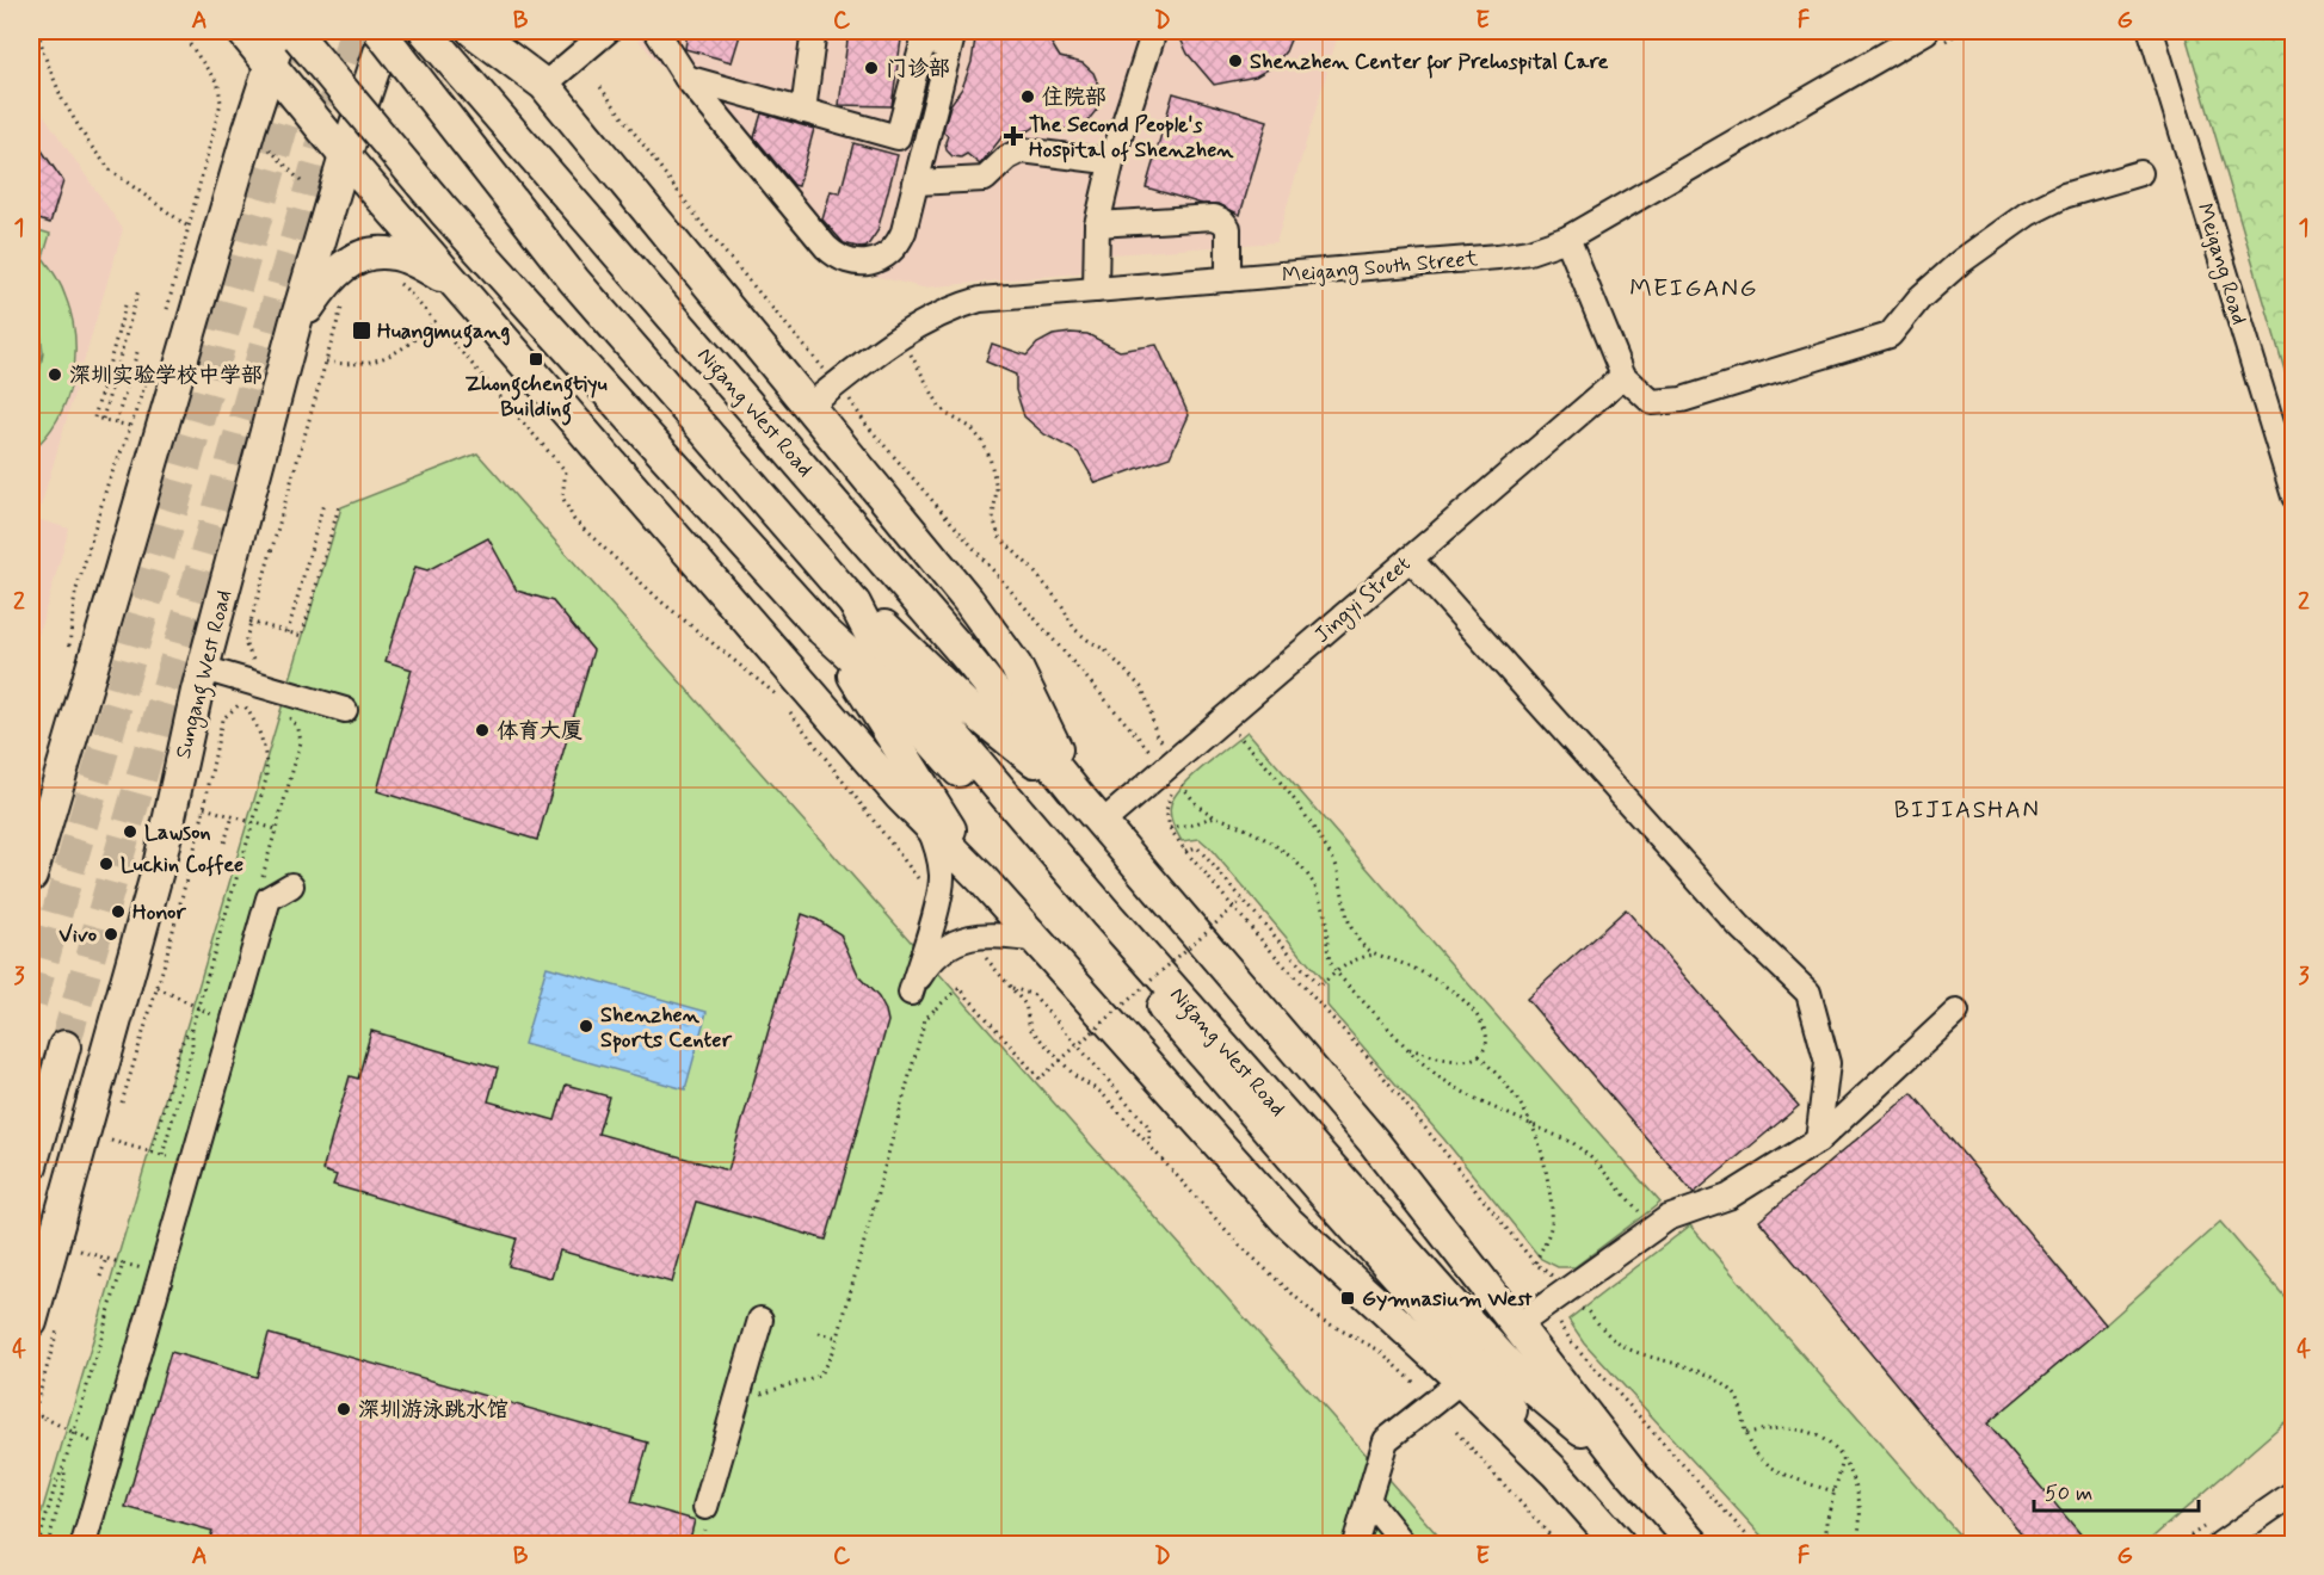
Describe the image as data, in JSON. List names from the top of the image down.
{
  "streets": {
    "main road": ["Nigang West Road", "Sungang West Road"],
    "street": ["Meigang Road", "Meigang South Street", "Jingyi Street"]
  },
  "crossings": [
    ["Nigang West Road", "Jingyi Street"],
    ["Nigang West Road", "Sungang West Road"]
  ],
  "districts": ["MEIGANG", "BIJIASHAN"],
  "places": {
    "other": [
      "Shenzhen Center for Prehospital Care",
      "门诊部",
      "住院部",
      "深圳实验学校中学部",
      "体育大厦",
      "Lawson",
      "Luckin Coffee",
      "Honor",
      "Vivo",
      "Shenzhen Sports Center",
      "深圳游泳跳水馆"
    ],
    "health": ["The Second People's Hospital of Shenzhen"],
    "transit": ["Huangmugang", "Zhongchengtiyu Building", "Gymnasium West"]
  },
  "scale_bar": "50 m",
  "grid": {
    "columns": [
      "A",
      "B",
      "C",
      "D",
      "E",
      "F",
      "G"
    ],
    "rows": [
      "1",
      "2",
      "3",
      "4"
    ]
  }
}
